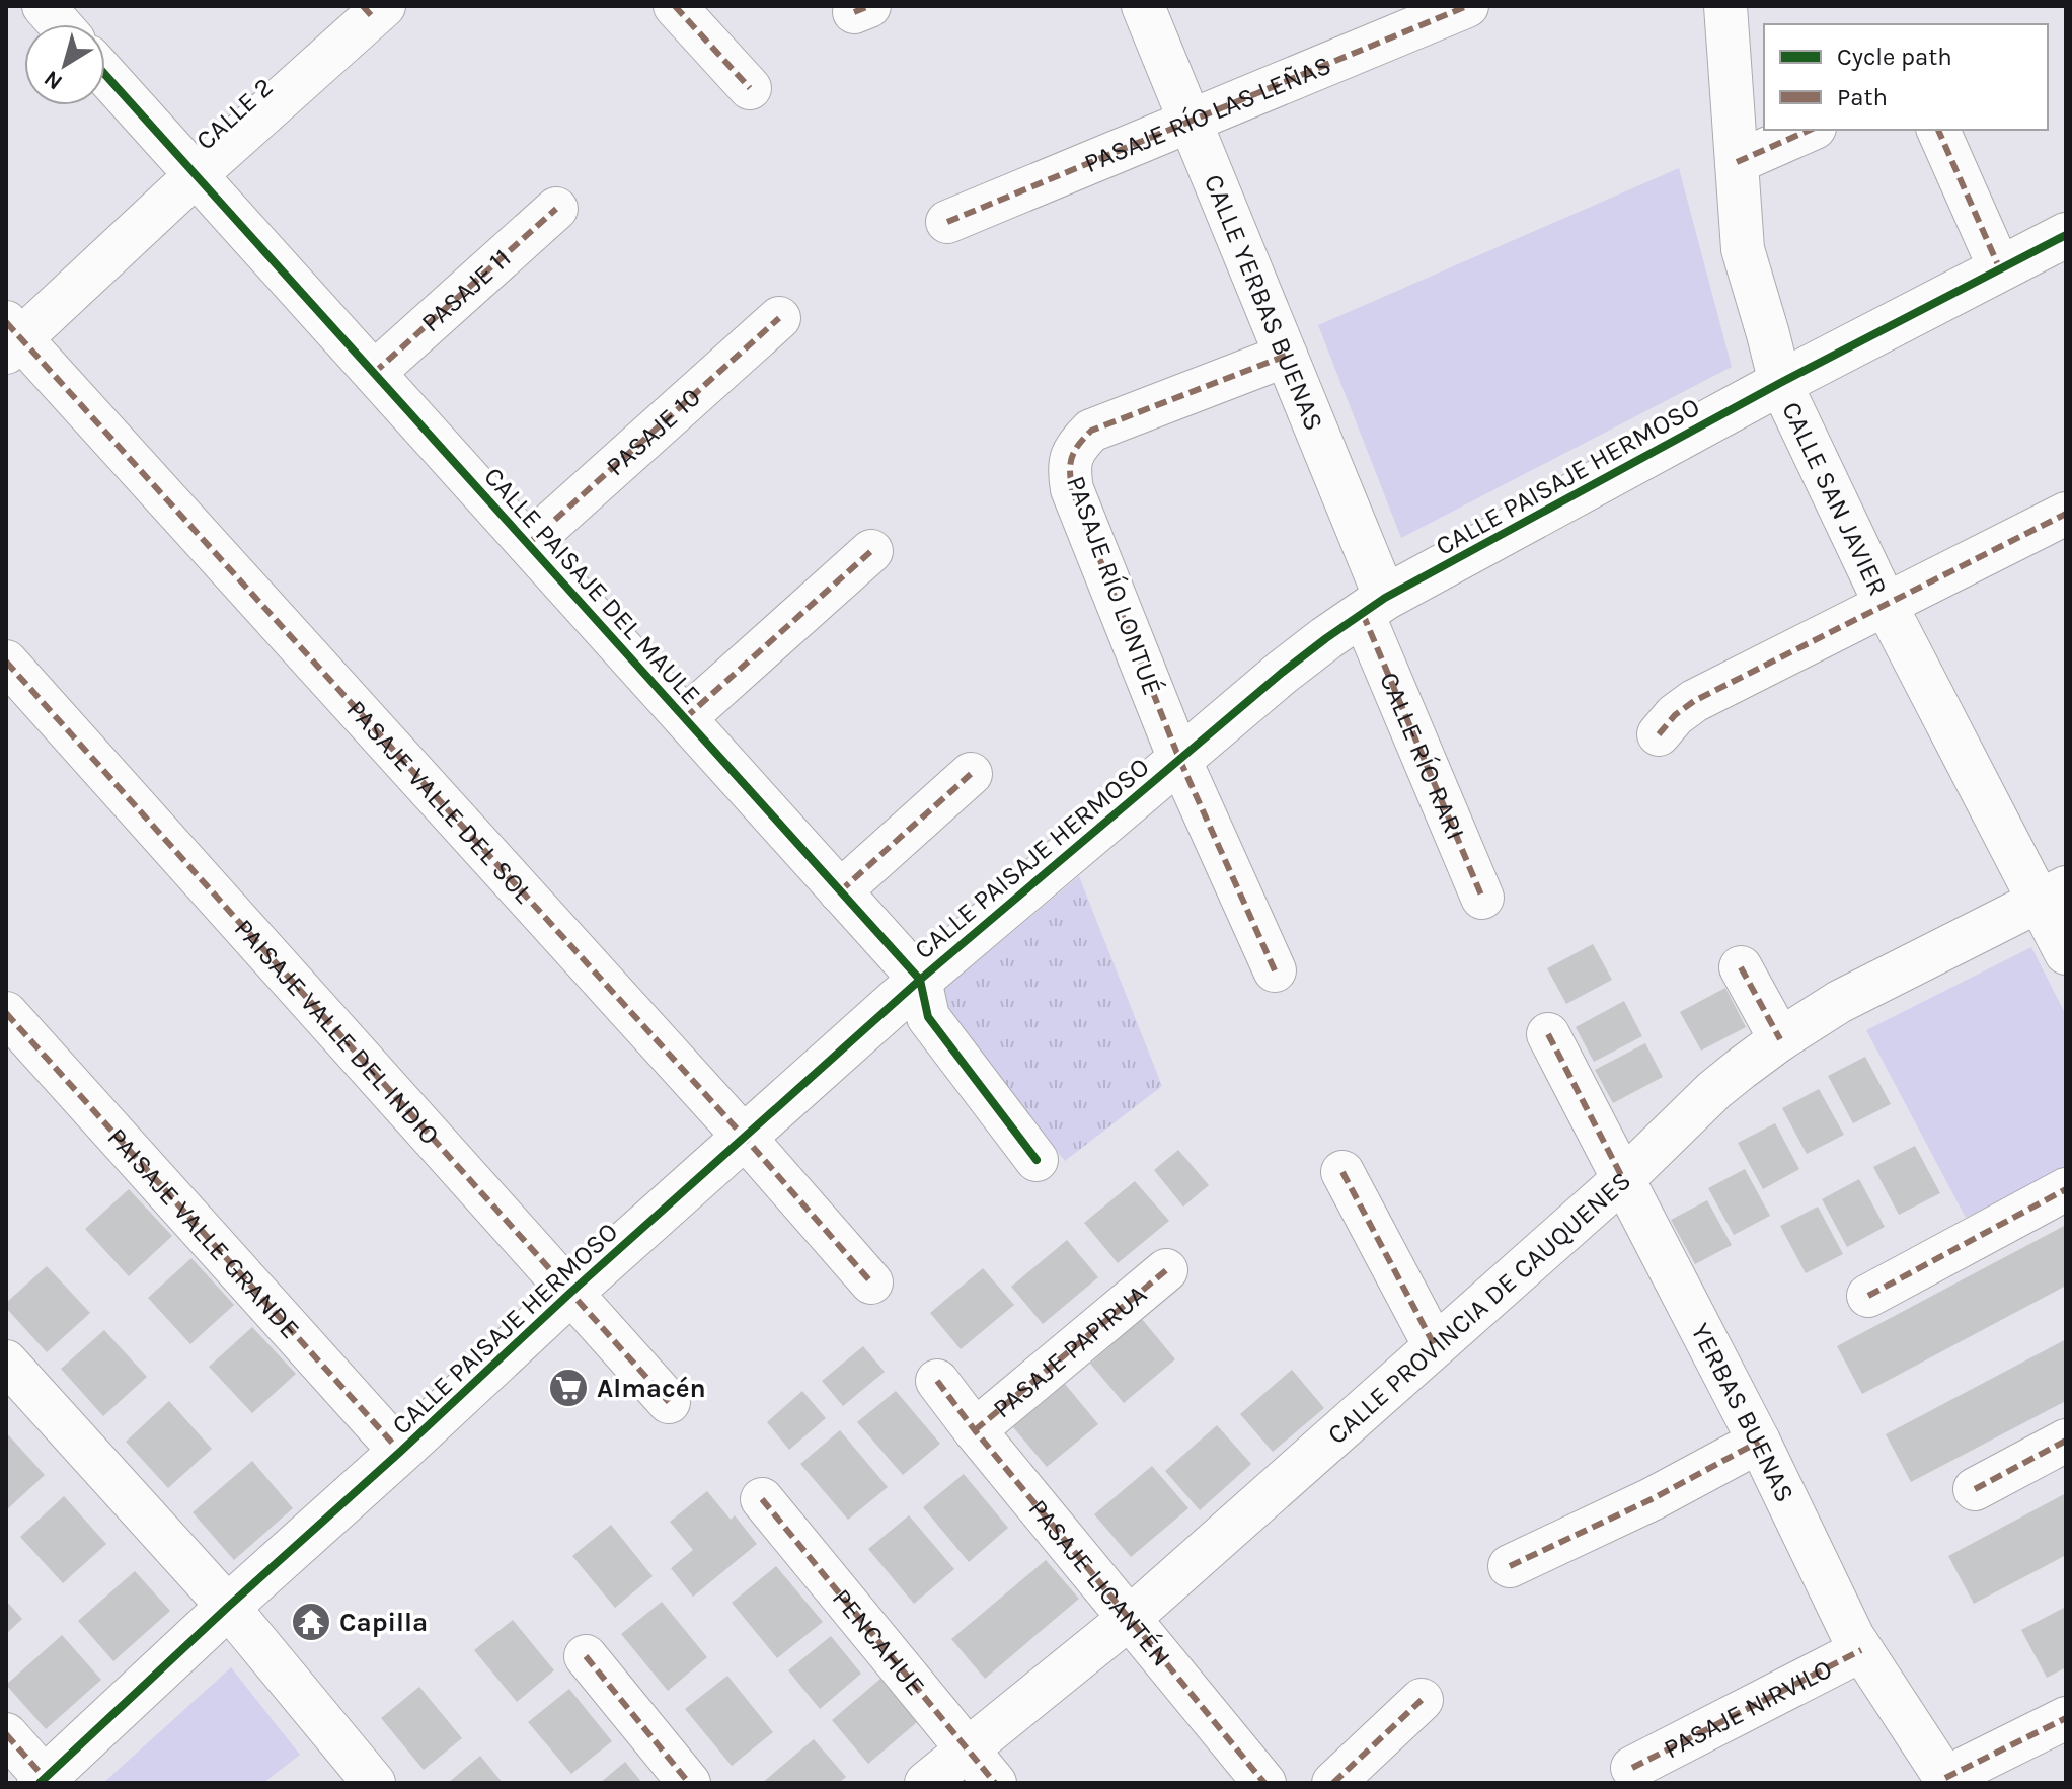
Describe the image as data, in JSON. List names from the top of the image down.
{
  "streets": {
    "street": [
      "CALLE 2",
      "PASAJE RÍO LAS LEÑAS",
      "PASAJE 11",
      "CALLE YERBAS BUENAS",
      "PASAJE 10",
      "CALLE PAISAJE HERMOSO",
      "CALLE SAN JAVIER",
      "CALLE PAISAJE DEL MAULE",
      "PASAJE RÍO LONTUÉ",
      "CALLE RÍO RARI",
      "PASAJE VALLE DEL SOL",
      "PAISAJE VALLE DEL INDIO",
      "PAISAJE VALLE GRANDE",
      "CALLE PROVINCIA DE CAUQUENES",
      "PASAJE PAPIRUA",
      "YERBAS BUENAS",
      "PASAJE LICANTÉN",
      "PENCAHUE",
      "PASAJE NIRVILO"
    ]
  },
  "crossings": [
    ["CALLE 2", "CALLE PAISAJE DEL MAULE"],
    ["CALLE 2", "PASAJE VALLE DEL SOL"],
    ["PASAJE RÍO LAS LEÑAS", "CALLE YERBAS BUENAS"],
    ["PASAJE 11", "CALLE PAISAJE DEL MAULE"],
    ["CALLE YERBAS BUENAS", "CALLE PAISAJE HERMOSO"],
    ["CALLE YERBAS BUENAS", "PASAJE RÍO LONTUÉ"],
    ["CALLE YERBAS BUENAS", "CALLE RÍO RARI"],
    ["PASAJE 10", "CALLE PAISAJE DEL MAULE"],
    ["CALLE PAISAJE HERMOSO", "CALLE SAN JAVIER"],
    ["CALLE PAISAJE HERMOSO", "CALLE PAISAJE DEL MAULE"],
    ["CALLE PAISAJE HERMOSO", "PASAJE RÍO LONTUÉ"],
    ["CALLE PAISAJE HERMOSO", "CALLE RÍO RARI"],
    ["CALLE PAISAJE HERMOSO", "PASAJE VALLE DEL SOL"],
    ["CALLE PAISAJE HERMOSO", "PAISAJE VALLE DEL INDIO"],
    ["CALLE PAISAJE HERMOSO", "PAISAJE VALLE GRANDE"],
    ["CALLE SAN JAVIER", "CALLE PROVINCIA DE CAUQUENES"],
    ["CALLE PROVINCIA DE CAUQUENES", "YERBAS BUENAS"],
    ["CALLE PROVINCIA DE CAUQUENES", "PASAJE LICANTÉN"],
    ["CALLE PROVINCIA DE CAUQUENES", "PENCAHUE"],
    ["PASAJE PAPIRUA", "PASAJE LICANTÉN"],
    ["YERBAS BUENAS", "PASAJE NIRVILO"]
  ],
  "places": {
    "supermarket": ["Almacén"],
    "temple": ["Capilla"]
  },
  "legend": ["Cycle path", "Path"],
  "north": "bottom left"
}
